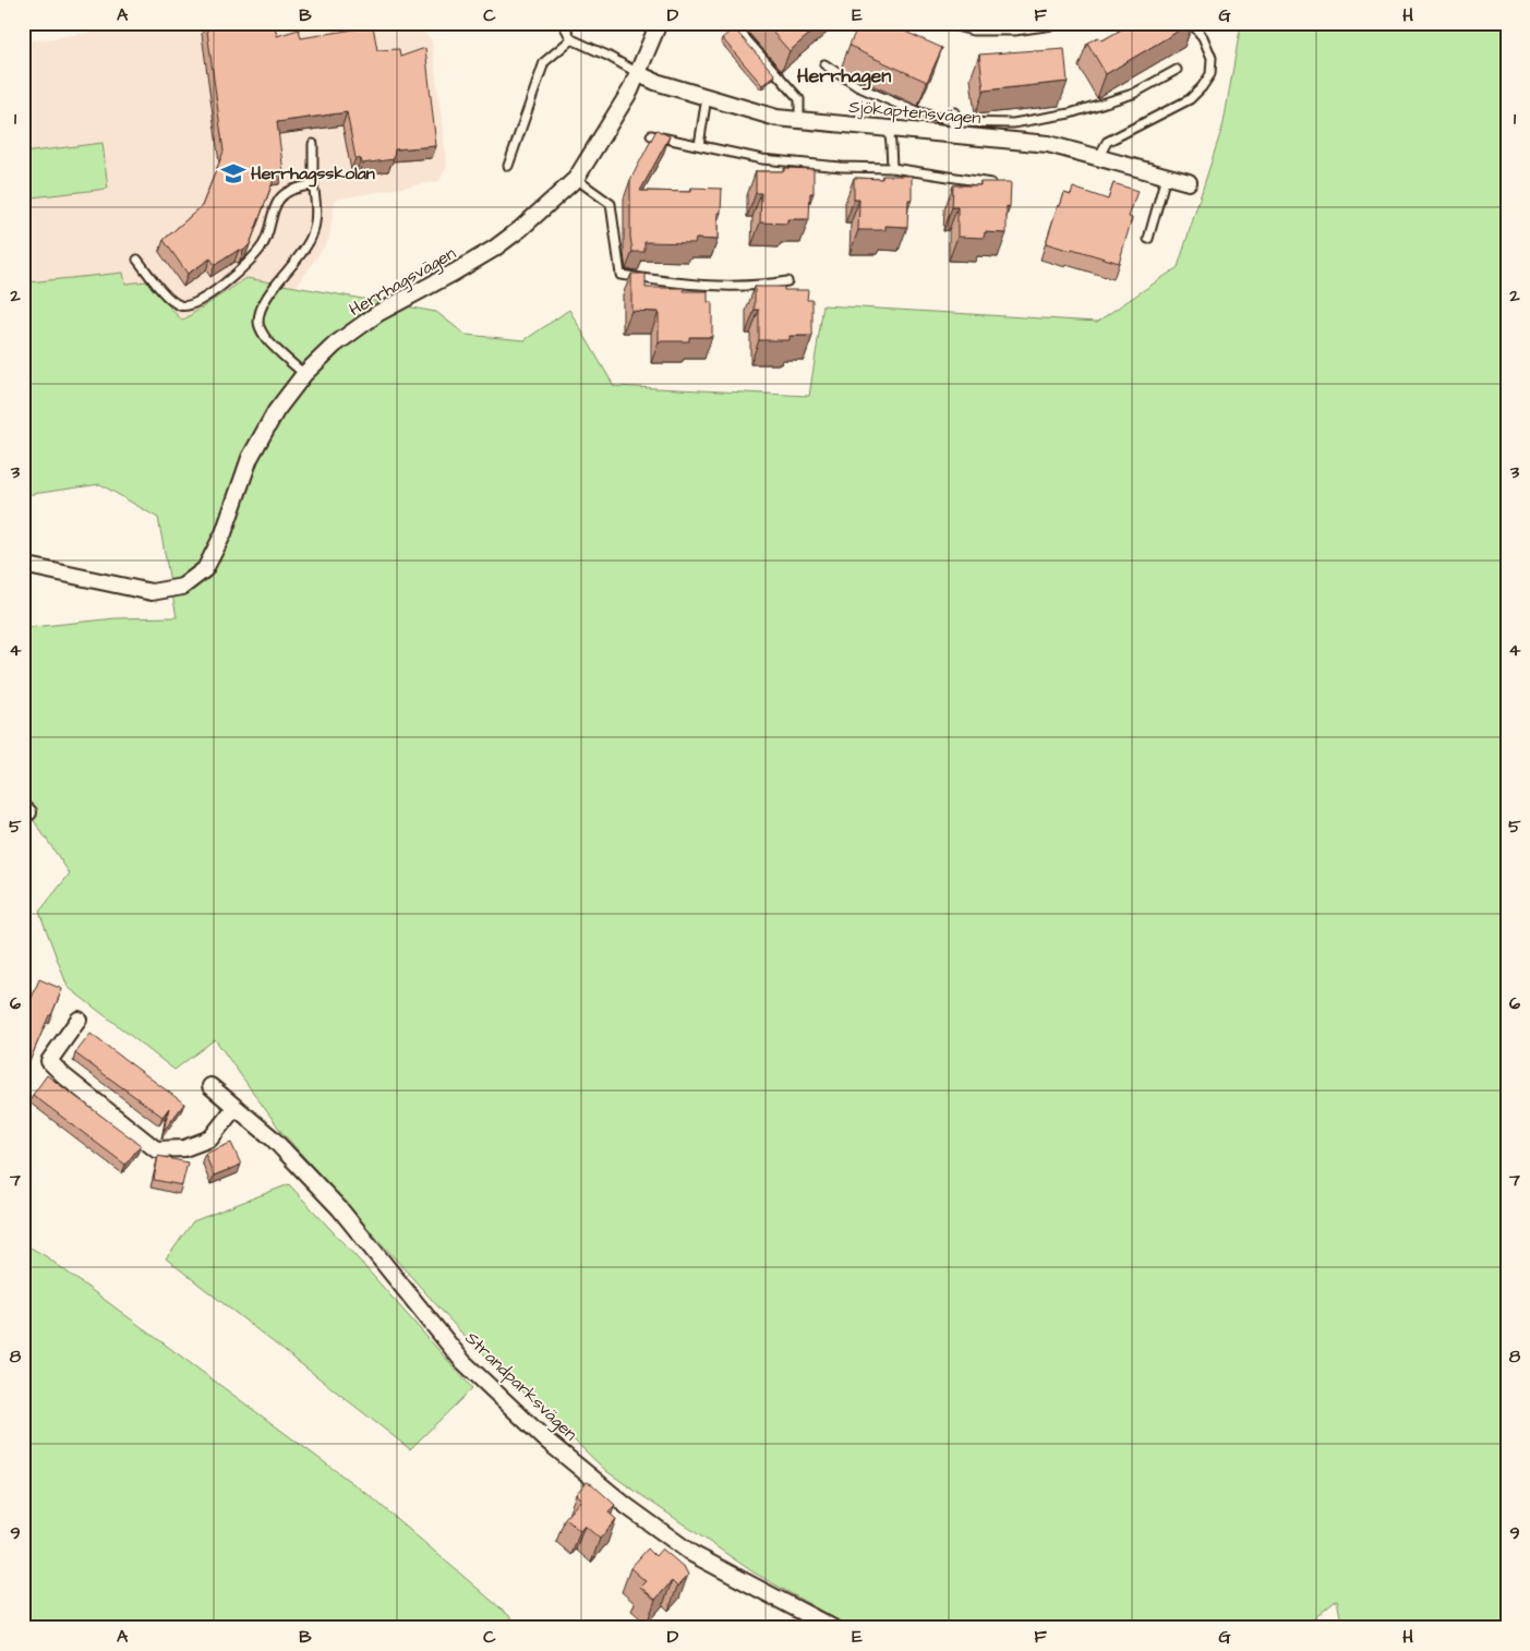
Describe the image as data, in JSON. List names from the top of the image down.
{
  "streets": {
    "street": ["Sjökaptensvägen", "Herrhagsvägen", "Strandparksvägen"]
  },
  "crossings": [
    ["Sjökaptensvägen", "Herrhagsvägen"]
  ],
  "districts": ["Herrhagen"],
  "places": {
    "school or university": ["Herrhagsskolan"]
  },
  "grid": {
    "columns": [
      "A",
      "B",
      "C",
      "D",
      "E",
      "F",
      "G",
      "H"
    ],
    "rows": [
      "1",
      "2",
      "3",
      "4",
      "5",
      "6",
      "7",
      "8",
      "9"
    ]
  }
}
